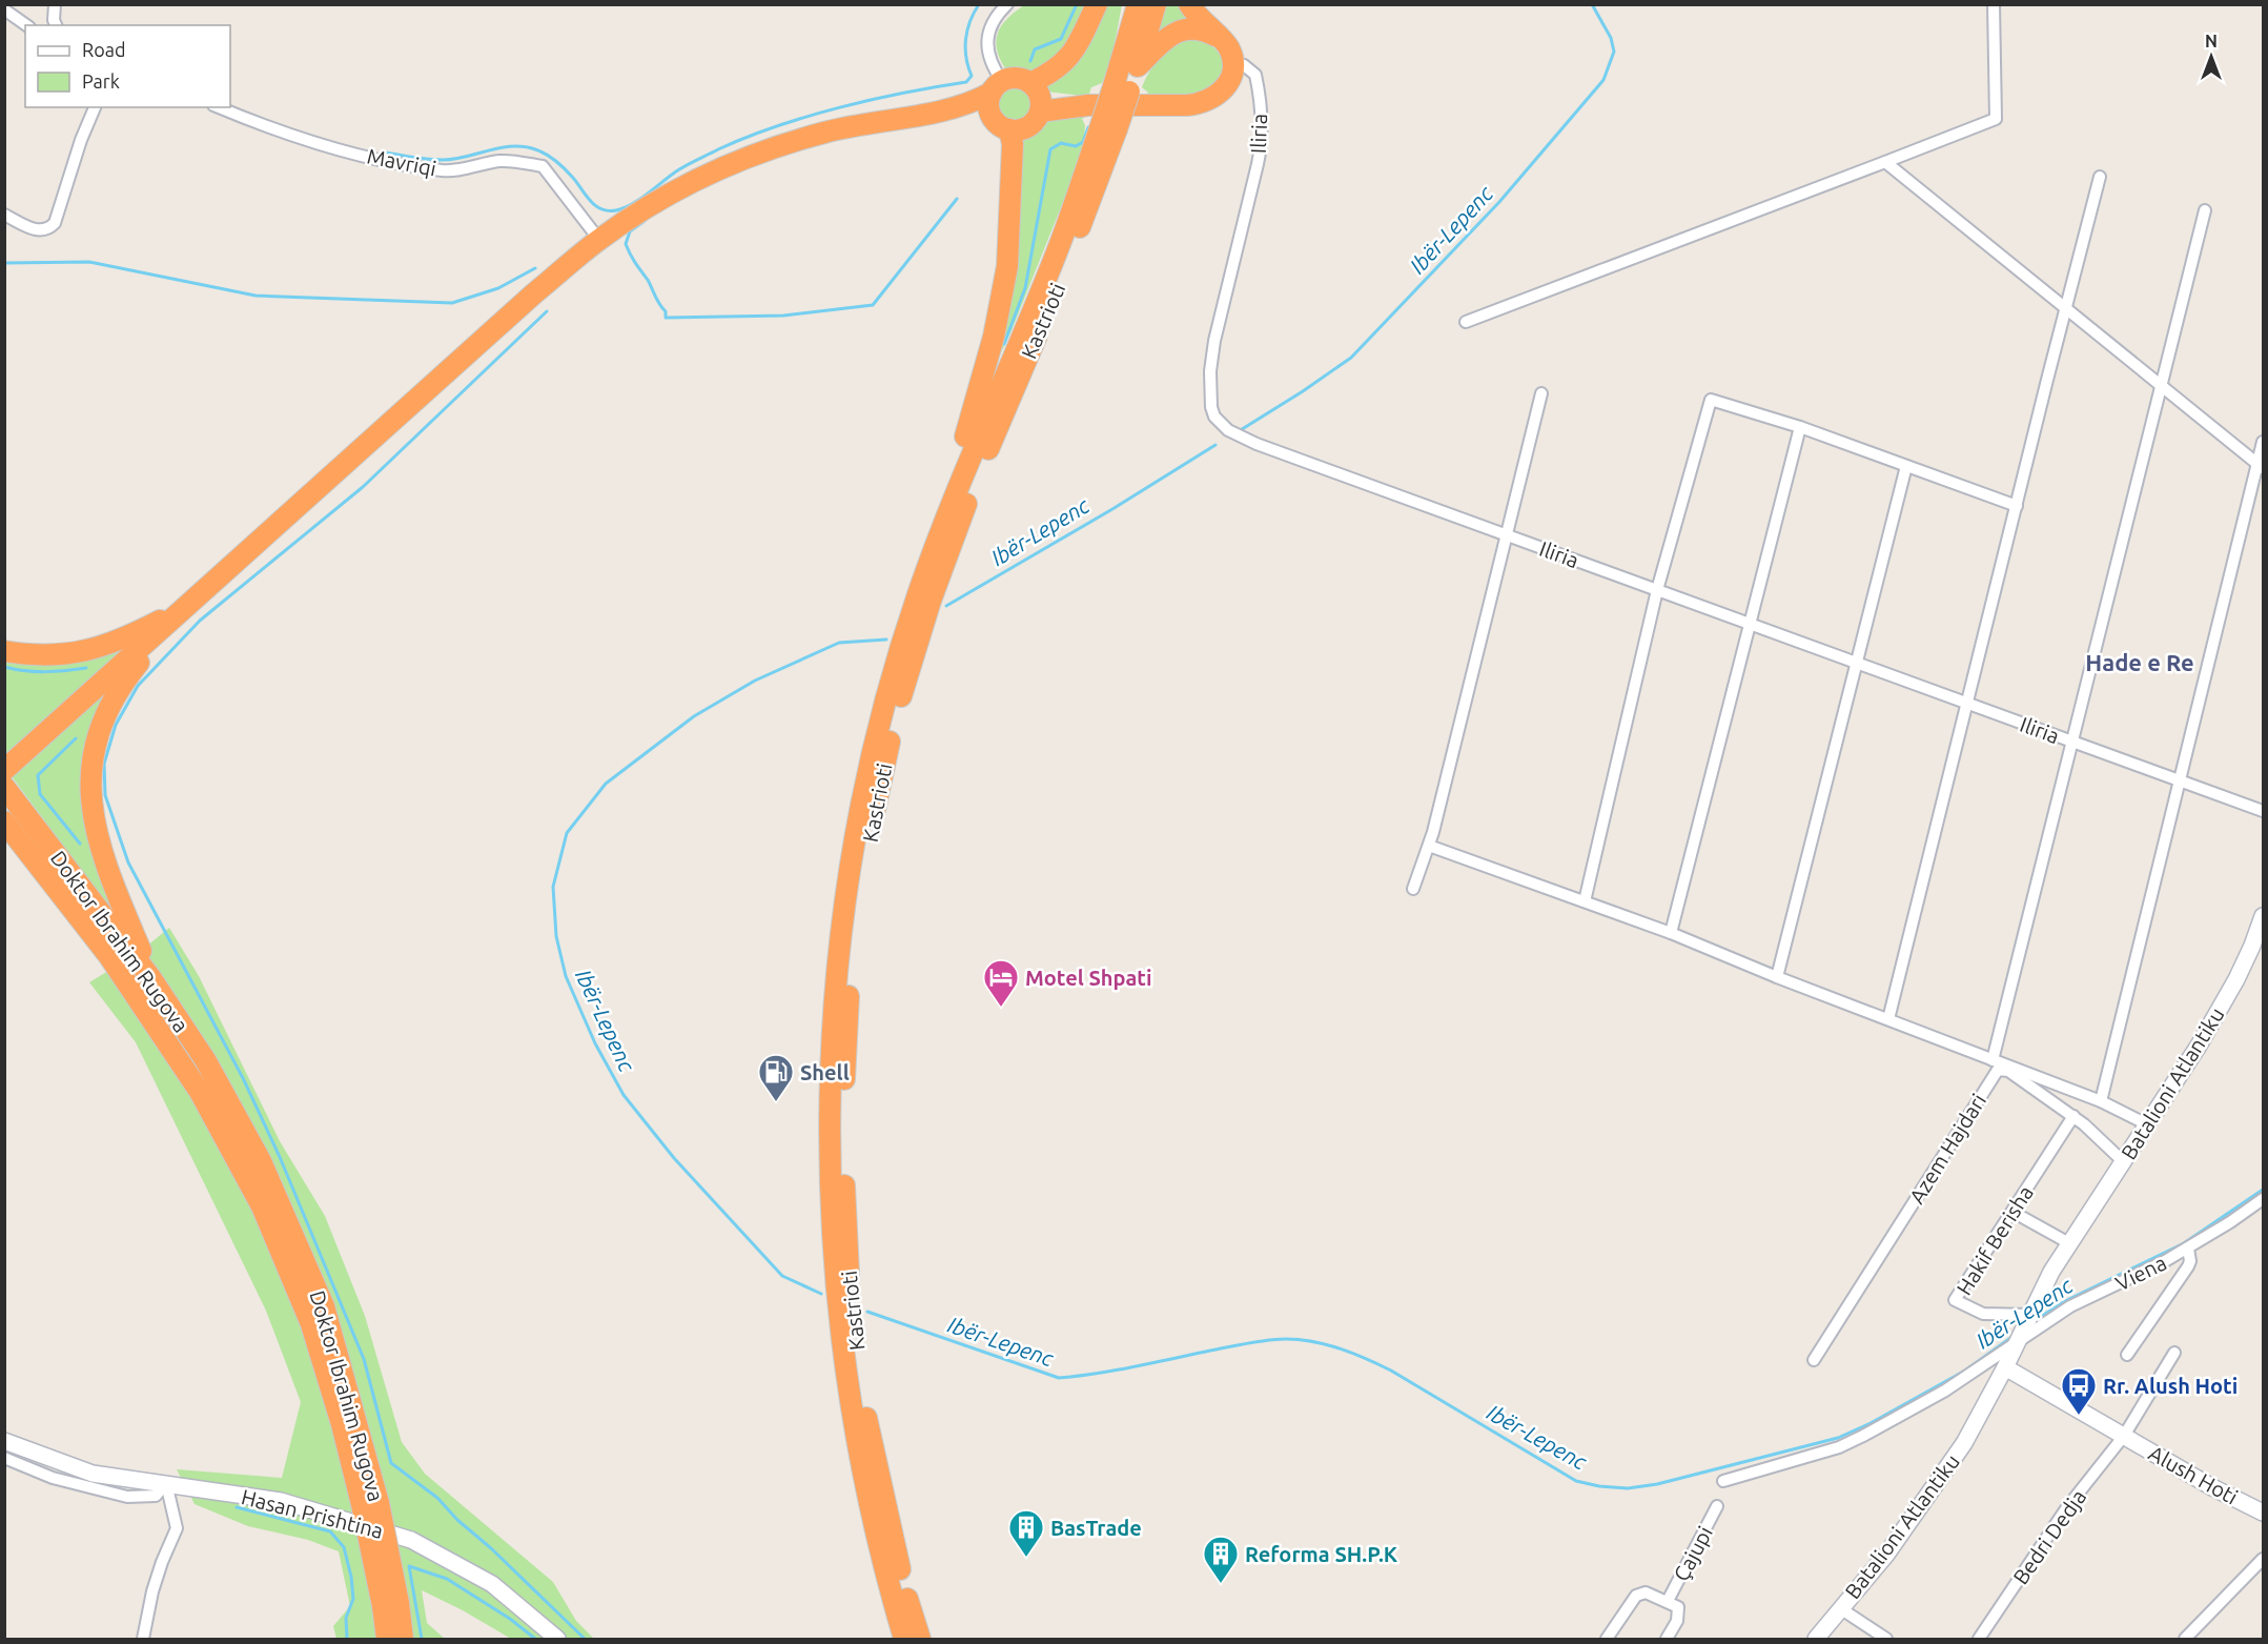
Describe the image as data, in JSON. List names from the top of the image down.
{
  "streets": {
    "highway": ["Kastrioti", "Doktor Ibrahim Rugova"],
    "street": [
      "Iliria",
      "Mavriqi",
      "Batalioni Atlantiku",
      "Azem Hajdari",
      "Hakif Berisha",
      "Viena",
      "Alush Hoti",
      "Hasan Prishtina",
      "Bedri Dedja",
      "Çajupi"
    ]
  },
  "crossings": [
    ["Batalioni Atlantiku", "Azem Hajdari"],
    ["Batalioni Atlantiku", "Hakif Berisha"],
    ["Batalioni Atlantiku", "Viena"],
    ["Batalioni Atlantiku", "Alush Hoti"],
    ["Azem Hajdari", "Hakif Berisha"],
    ["Alush Hoti", "Bedri Dedja"]
  ],
  "districts": ["Hade e Re"],
  "water": ["Ibër-Lepenc"],
  "places": {
    "hotel": ["Motel Shpati"],
    "fuel station": ["Shell"],
    "bus stop": ["Rr. Alush Hoti"],
    "building": ["BasTrade", "Reforma SH.P.K"]
  },
  "legend": ["Road", "Park"],
  "north": "top"
}
